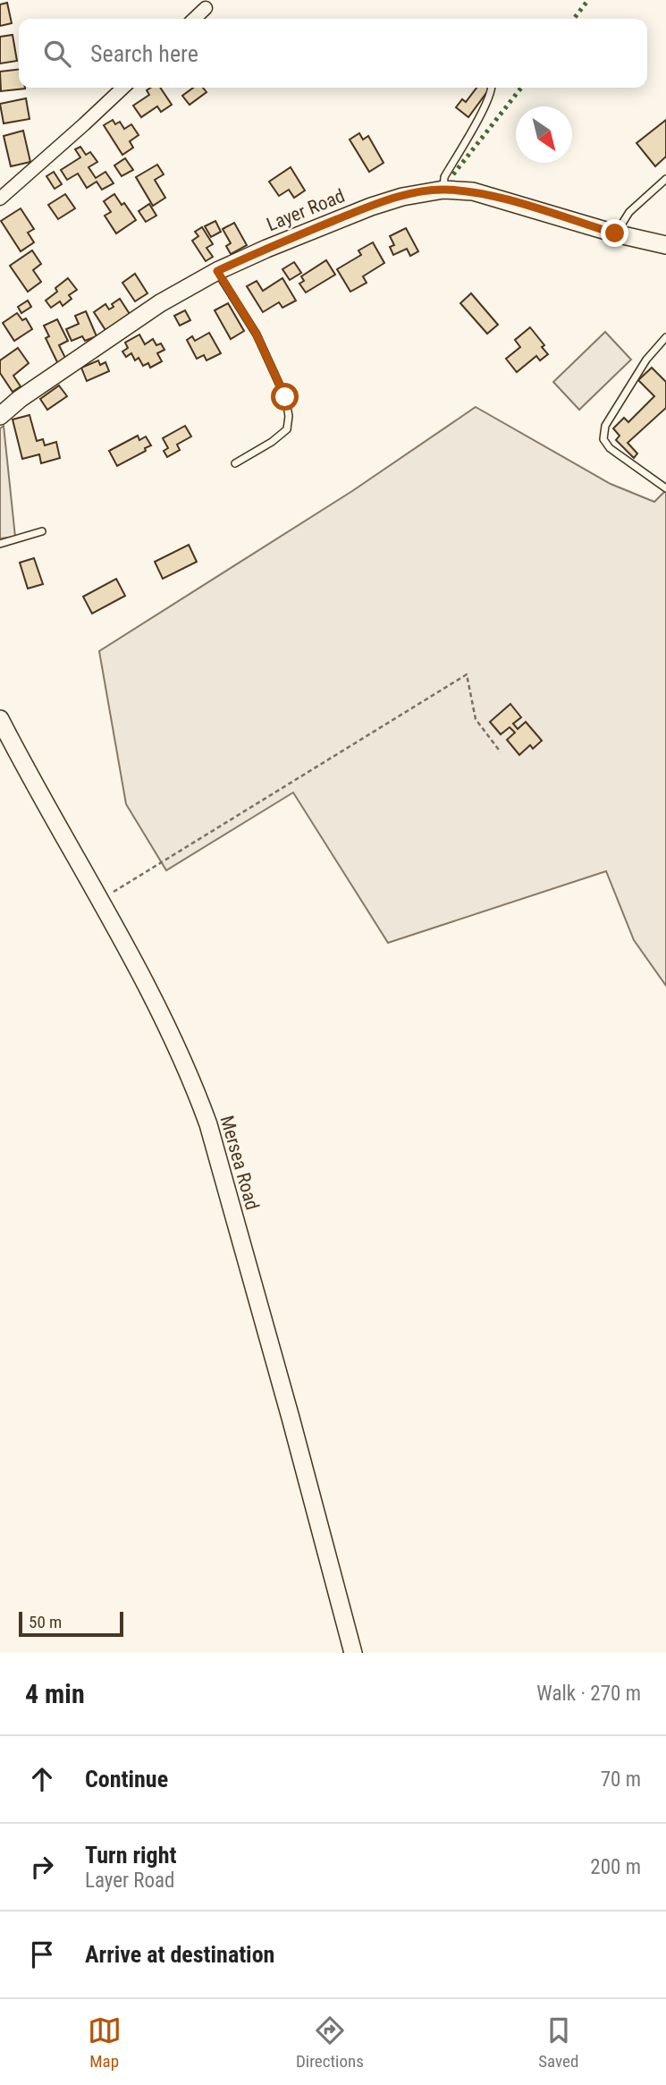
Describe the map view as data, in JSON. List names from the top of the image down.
{
  "streets": {
    "main road": ["Layer Road", "Mersea Road"]
  },
  "scale_bar": "50 m",
  "north": "bottom right",
  "page": {
    "search": "Search here",
    "scale": "50 m",
    "heading": ["4 min", "Walk · 270 m"],
    "list": [
      ["Continue", "70 m"],
      ["Turn right", "Layer Road", "200 m"],
      "Arrive at destination"
    ],
    "nav": ["Map", "Directions", "Saved"]
  }
}
